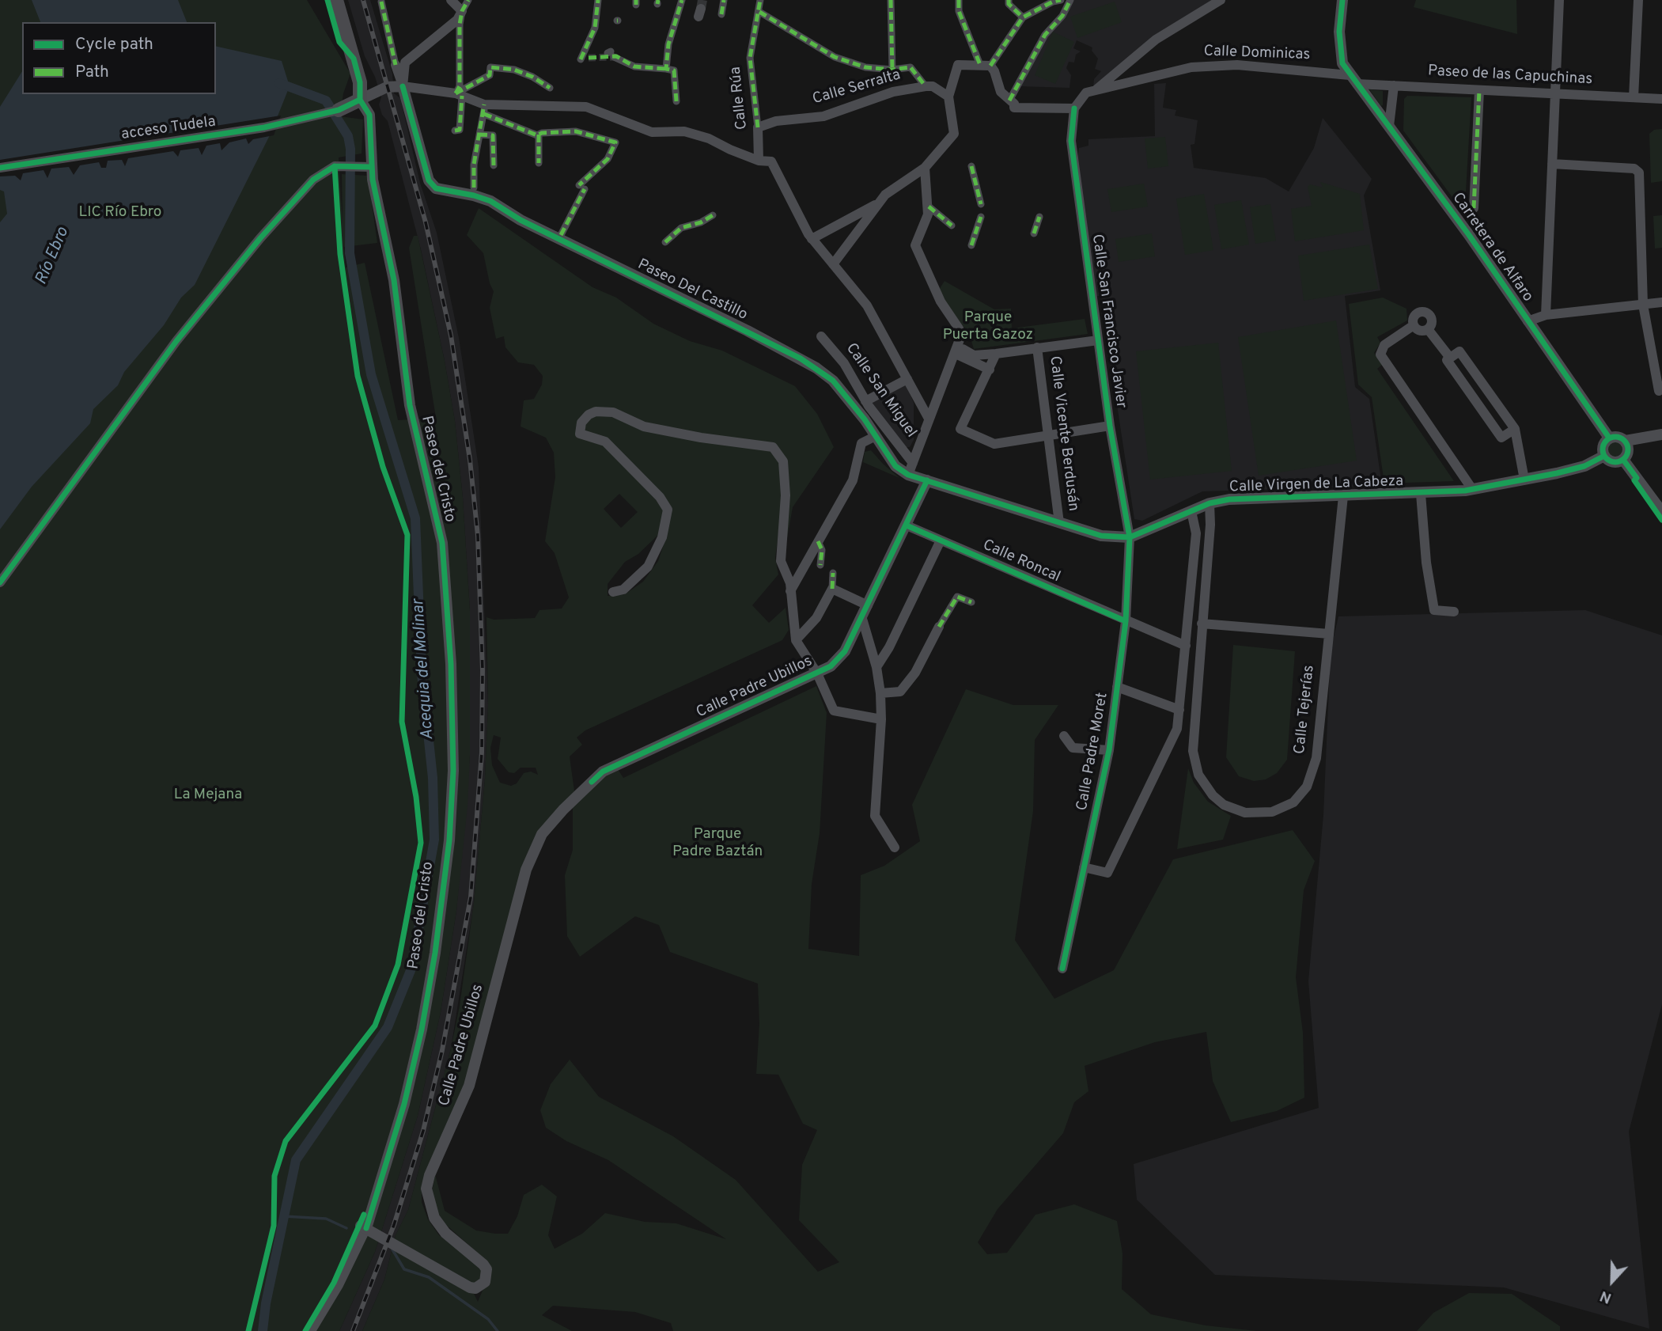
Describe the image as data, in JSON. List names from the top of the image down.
{
  "streets": {
    "street": [
      "Calle Dominicas",
      "Paseo de las Capuchinas",
      "Calle Serralta",
      "Calle Rúa",
      "acceso Tudela",
      "Carretera de Alfaro",
      "Paseo Del Castillo",
      "Calle San Francisco Javier",
      "Calle San Miguel",
      "Calle Vicente Berdusán",
      "Paseo del Cristo",
      "Calle Virgen de La Cabeza",
      "Calle Roncal",
      "Calle Padre Ubillos",
      "Calle Tejerías",
      "Calle Padre Moret"
    ]
  },
  "crossings": [
    ["Calle Dominicas", "Paseo de las Capuchinas"],
    ["Calle Dominicas", "Carretera de Alfaro"],
    ["Calle Dominicas", "Calle San Francisco Javier"],
    ["Paseo de las Capuchinas", "Carretera de Alfaro"],
    ["Calle Serralta", "Calle Rúa"],
    ["Carretera de Alfaro", "Calle Virgen de La Cabeza"],
    ["Paseo Del Castillo", "Calle Virgen de La Cabeza"],
    ["Calle San Francisco Javier", "Calle Virgen de La Cabeza"],
    ["Calle San Francisco Javier", "Calle Padre Moret"],
    ["Calle Vicente Berdusán", "Calle Virgen de La Cabeza"],
    ["Paseo del Cristo", "Calle Padre Ubillos"],
    ["Calle Virgen de La Cabeza", "Calle Padre Ubillos"],
    ["Calle Virgen de La Cabeza", "Calle Tejerías"],
    ["Calle Virgen de La Cabeza", "Calle Padre Moret"],
    ["Calle Roncal", "Calle Padre Ubillos"],
    ["Calle Roncal", "Calle Padre Moret"]
  ],
  "water": ["Río Ebro", "Acequia del Molinar"],
  "parks": [
    "LIC Río Ebro",
    "Parque Puerta Gazoz",
    "La Mejana",
    "Parque Padre Baztán"
  ],
  "legend": ["Cycle path", "Path"],
  "north": "bottom"
}
